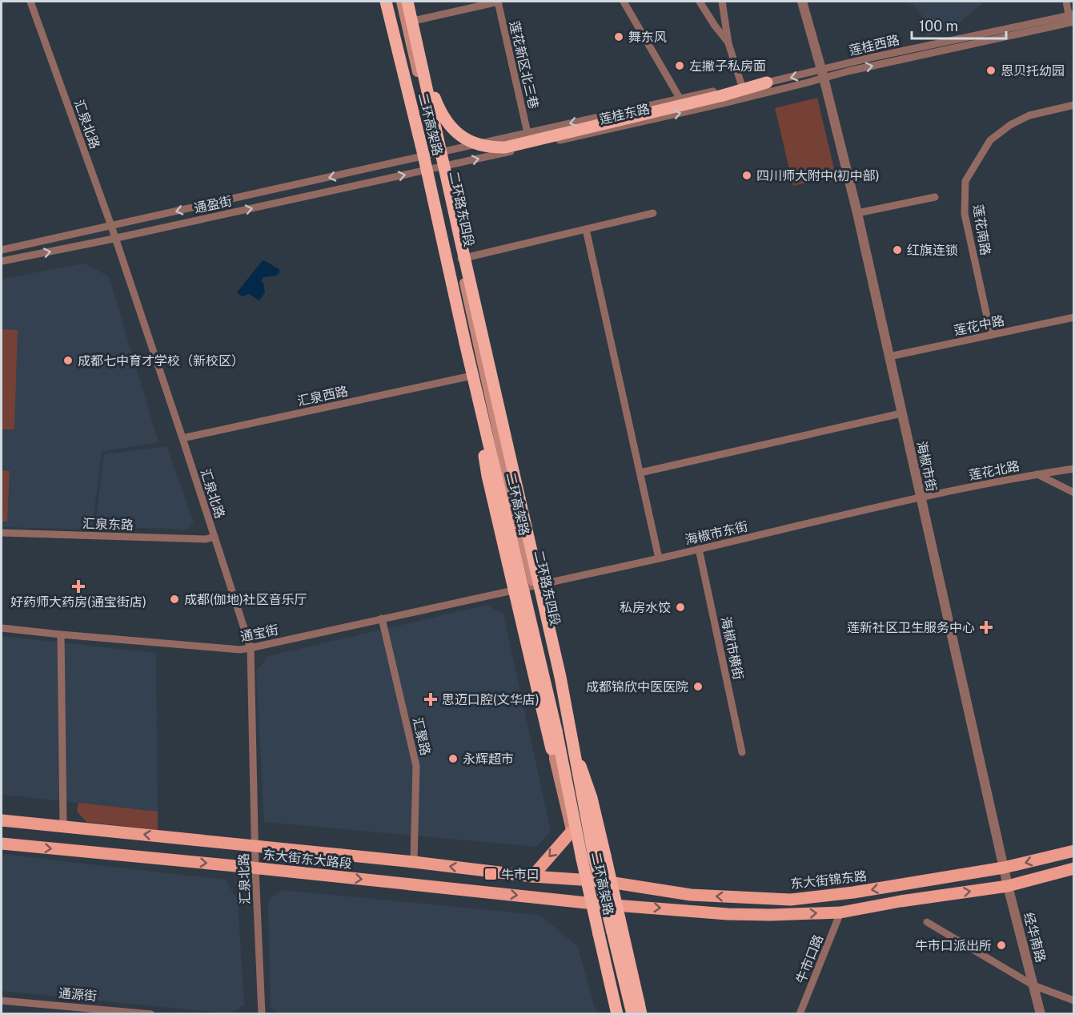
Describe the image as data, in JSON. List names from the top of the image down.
{
  "streets": {
    "highway": ["二环高架路"],
    "main road": ["二环路东四段", "东大街东大路段", "东大街锦东路"],
    "street": [
      "莲桂西路",
      "莲花新区北三巷",
      "莲桂东路",
      "汇泉北路",
      "通盈街",
      "莲花南路",
      "莲花中路",
      "汇泉西路",
      "海椒市街",
      "莲花北路",
      "汇泉东路",
      "海椒市东街",
      "通宝街",
      "海椒市横街",
      "汇聚路",
      "经华南路",
      "牛市口路",
      "通源街"
    ]
  },
  "crossings": [
    ["莲桂西路", "莲桂东路"],
    ["莲桂西路", "海椒市街"],
    ["莲花新区北三巷", "莲桂东路"],
    ["莲桂东路", "通盈街"],
    ["莲桂东路", "二环路东四段"],
    ["莲桂东路", "海椒市街"],
    ["汇泉北路", "通盈街"],
    ["汇泉北路", "汇泉西路"],
    ["汇泉北路", "汇泉东路"],
    ["汇泉北路", "通宝街"],
    ["汇泉北路", "东大街东大路段"],
    ["二环高架路", "二环路东四段"],
    ["二环高架路", "汇泉西路"],
    ["通盈街", "二环路东四段"],
    ["二环路东四段", "汇泉西路"],
    ["二环路东四段", "海椒市东街"],
    ["二环路东四段", "通宝街"],
    ["二环路东四段", "东大街东大路段"],
    ["二环路东四段", "东大街锦东路"],
    ["莲花南路", "莲花中路"],
    ["莲花中路", "海椒市街"],
    ["海椒市街", "莲花北路"],
    ["海椒市街", "海椒市东街"],
    ["海椒市街", "东大街锦东路"],
    ["海椒市街", "经华南路"],
    ["莲花北路", "海椒市东街"],
    ["海椒市东街", "通宝街"],
    ["海椒市东街", "海椒市横街"],
    ["通宝街", "汇聚路"],
    ["汇聚路", "东大街东大路段"],
    ["东大街东大路段", "东大街锦东路"],
    ["东大街锦东路", "经华南路"]
  ],
  "places": {
    "other": [
      "舞东风",
      "左撇子私房面",
      "恩贝托幼园",
      "四川师大附中(初中部)",
      "红旗连锁",
      "成都七中育才学校（新校区）",
      "成都(伽地)社区音乐厅",
      "私房水饺",
      "成都锦欣中医医院",
      "永辉超市",
      "牛市口派出所"
    ],
    "health": ["好药师大药房(通宝街店)", "莲新社区卫生服务中心", "思迈口腔(文华店)"],
    "transit": ["牛市口"]
  },
  "scale_bar": "100 m"
}
